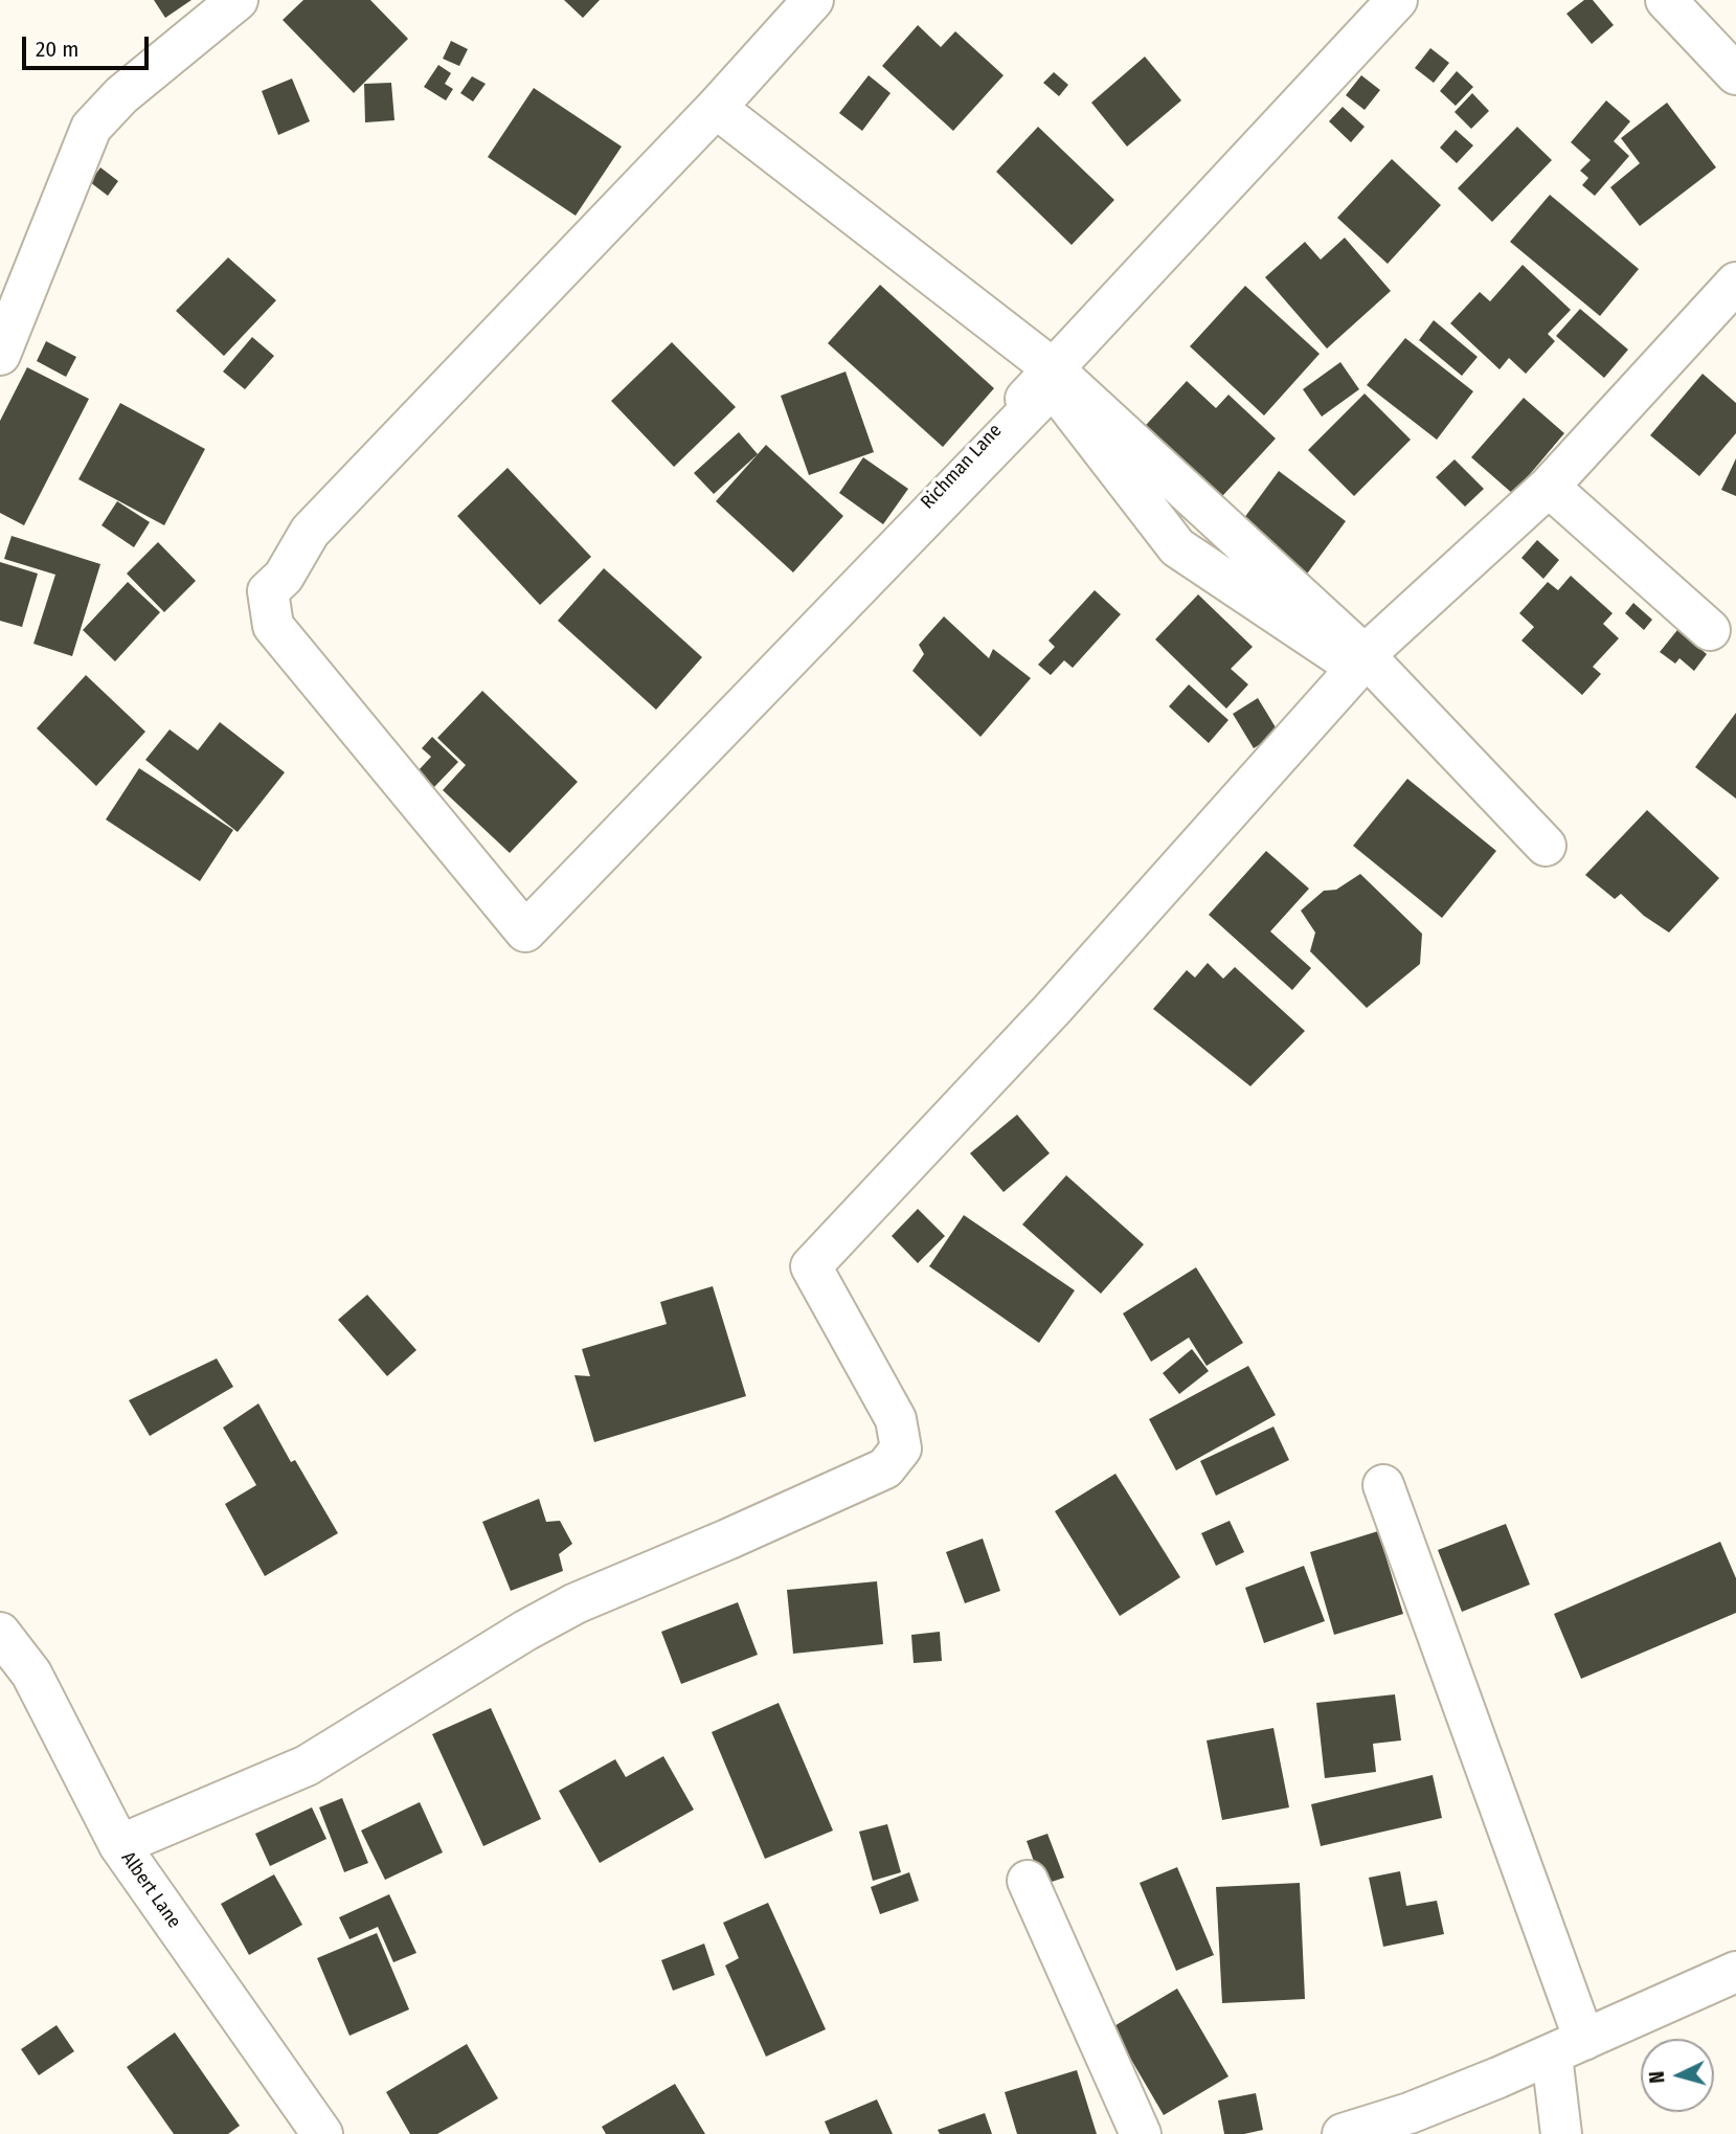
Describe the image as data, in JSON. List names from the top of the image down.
{
  "streets": {
    "street": ["Richman Lane", "Albert Lane"]
  },
  "scale_bar": "20 m",
  "north": "left"
}
